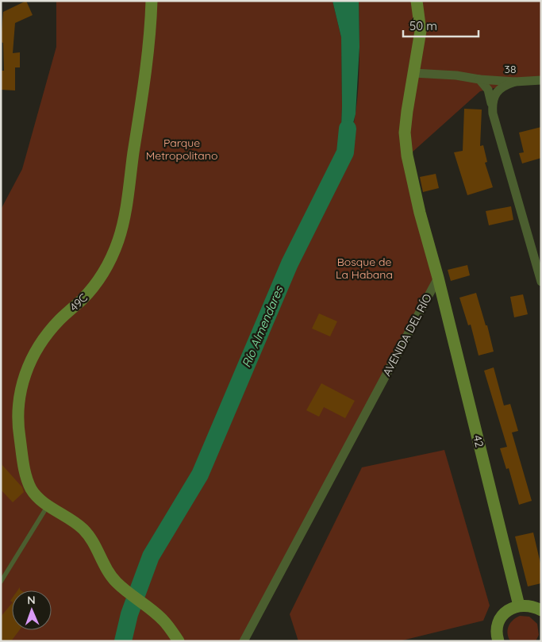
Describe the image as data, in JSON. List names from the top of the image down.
{
  "streets": {
    "street": [
      "38",
      "49C",
      "AVENIDA DEL RÍO",
      "42"
    ]
  },
  "crossings": [
    ["AVENIDA DEL RÍO", "42"]
  ],
  "water": ["Río Almendares"],
  "parks": ["Parque Metropolitano", "Bosque de La Habana"],
  "scale_bar": "50 m",
  "north": "top"
}
